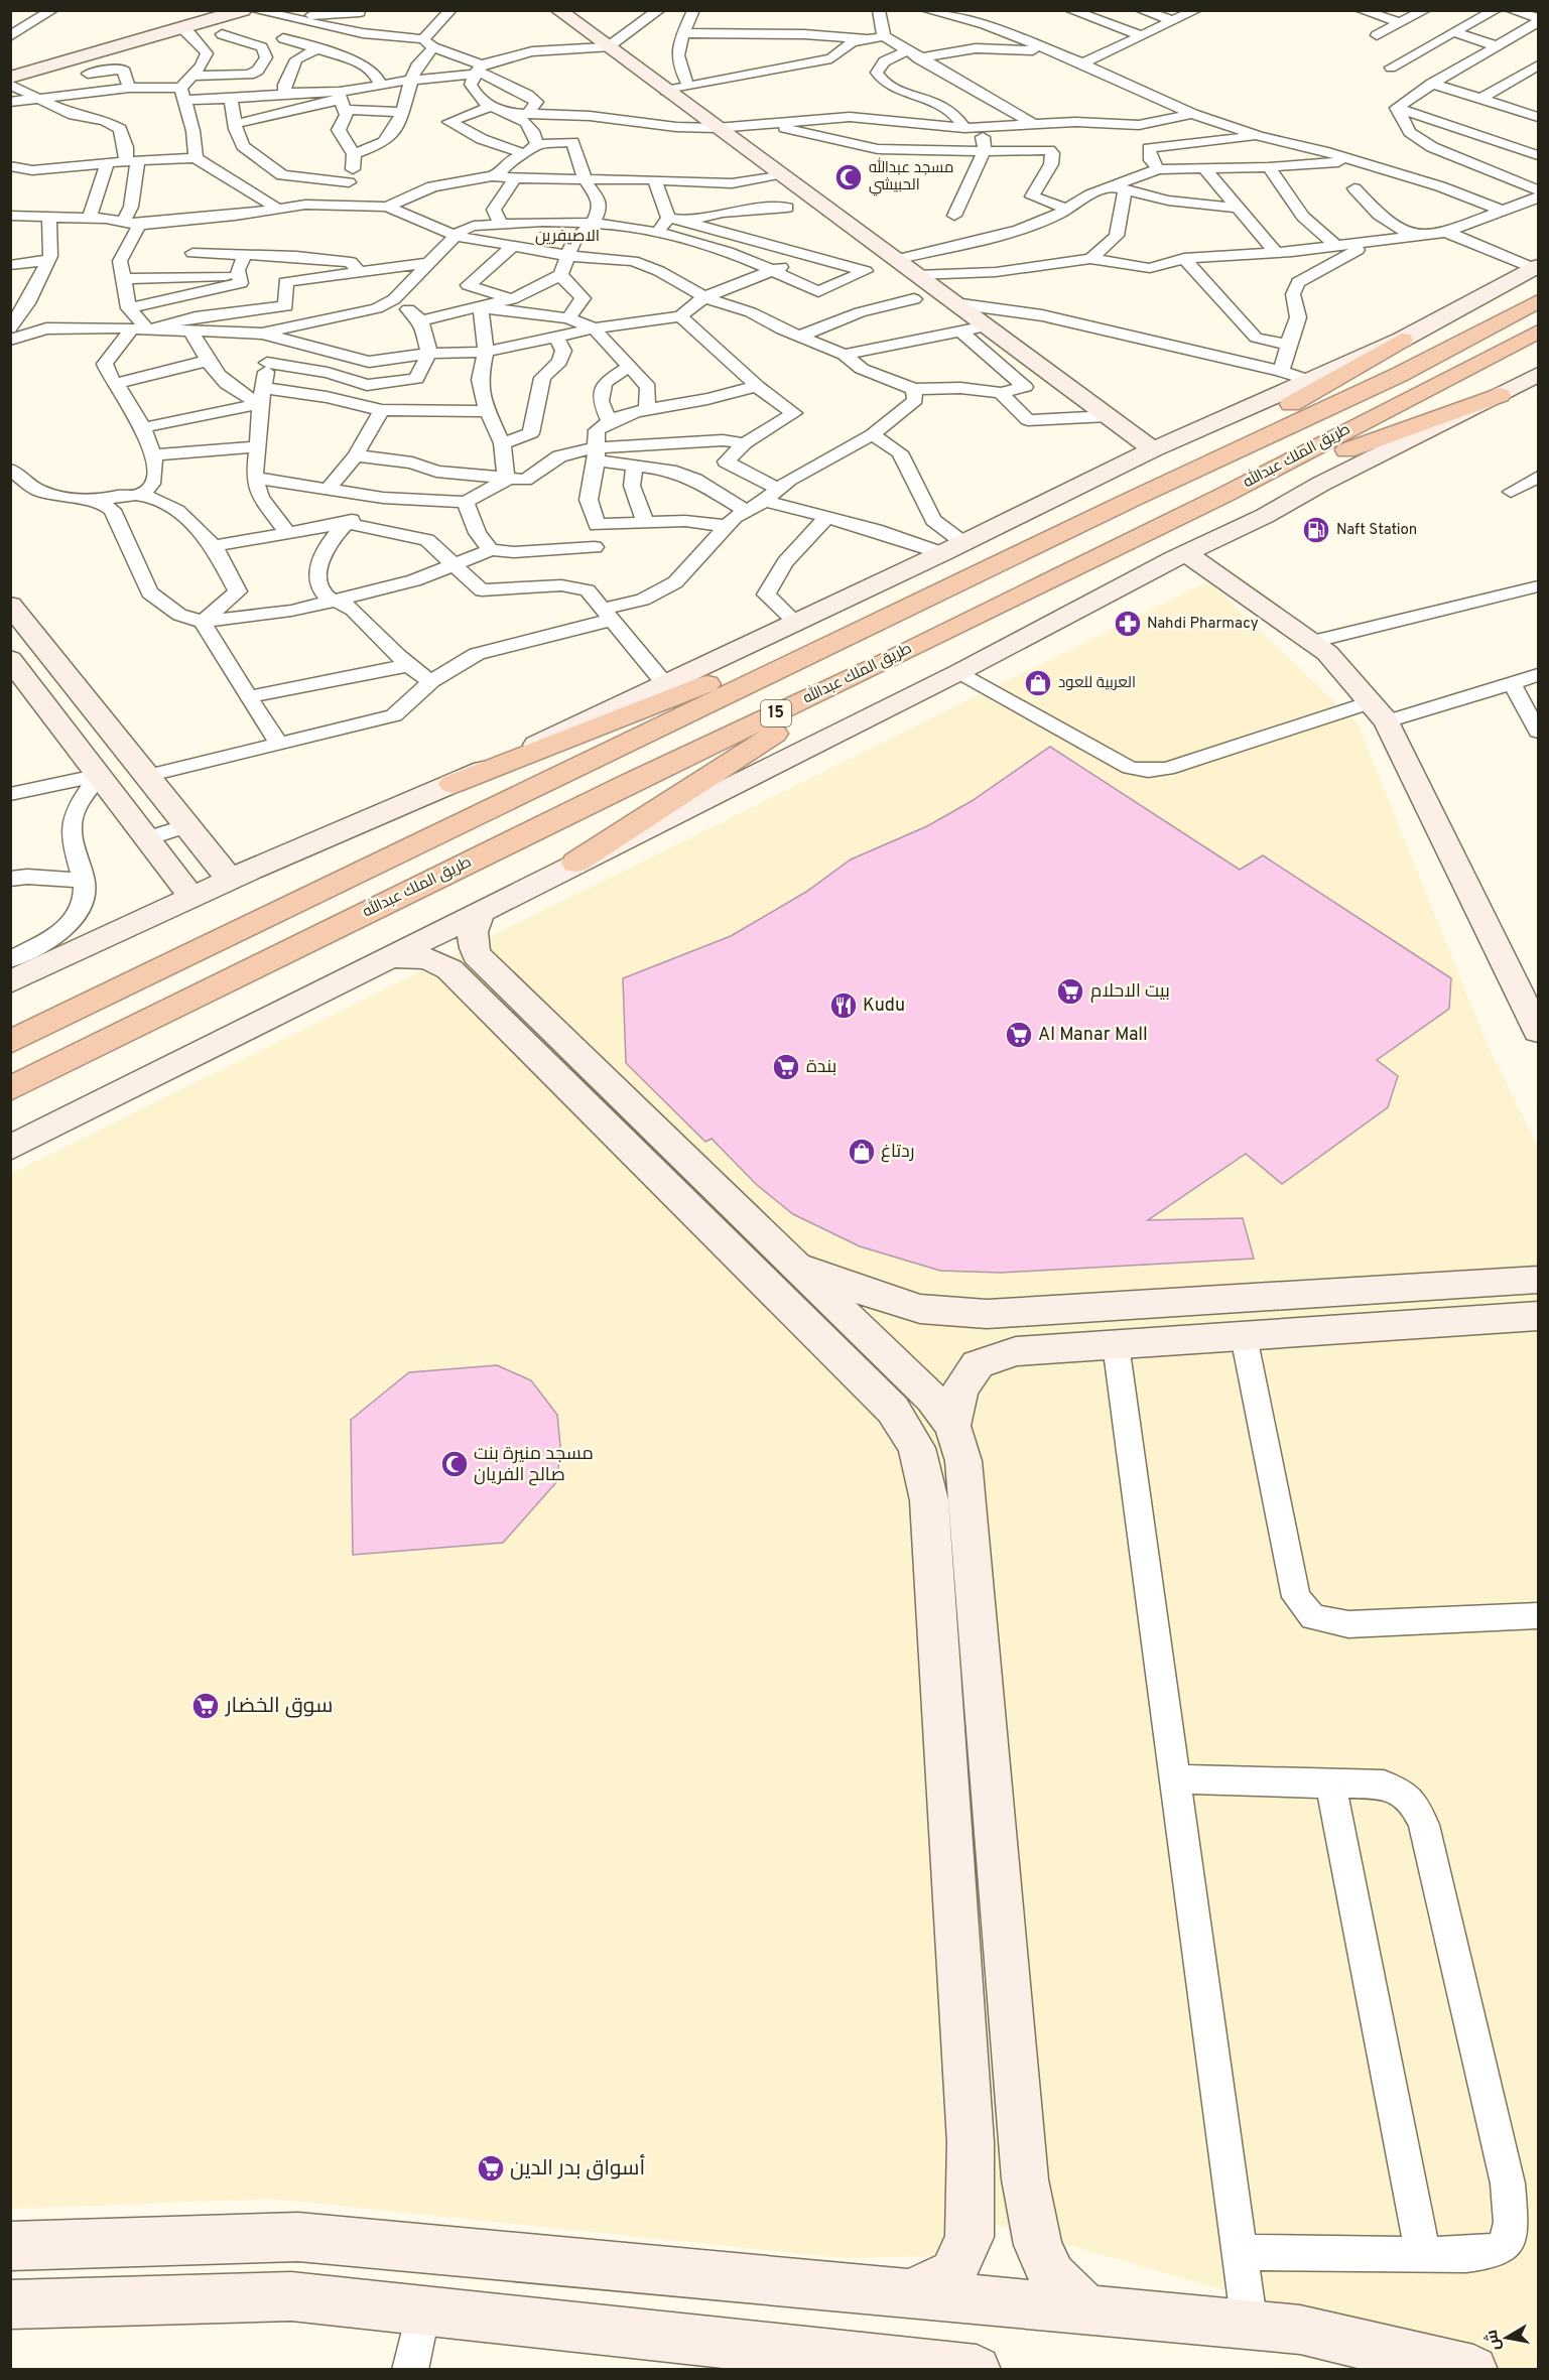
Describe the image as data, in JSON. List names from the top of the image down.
{
  "streets": {
    "highway": ["طريق الملك عبدالله", "15"]
  },
  "districts": ["الاصيفرين"],
  "places": {
    "mosque": ["مسجد عبدالله الحبيشي", "مسجد منيرة بنت صالح الفريان"],
    "fuel station": ["Naft Station"],
    "pharmacy": ["Nahdi Pharmacy"],
    "shop": ["العربية للعود", "ردتاغ"],
    "supermarket": [
      "بيت الاحلام",
      "Al Manar Mall",
      "بندة",
      "سوق الخضار",
      "أسواق بدر الدين"
    ],
    "restaurant": ["Kudu"]
  },
  "north": "left"
}
